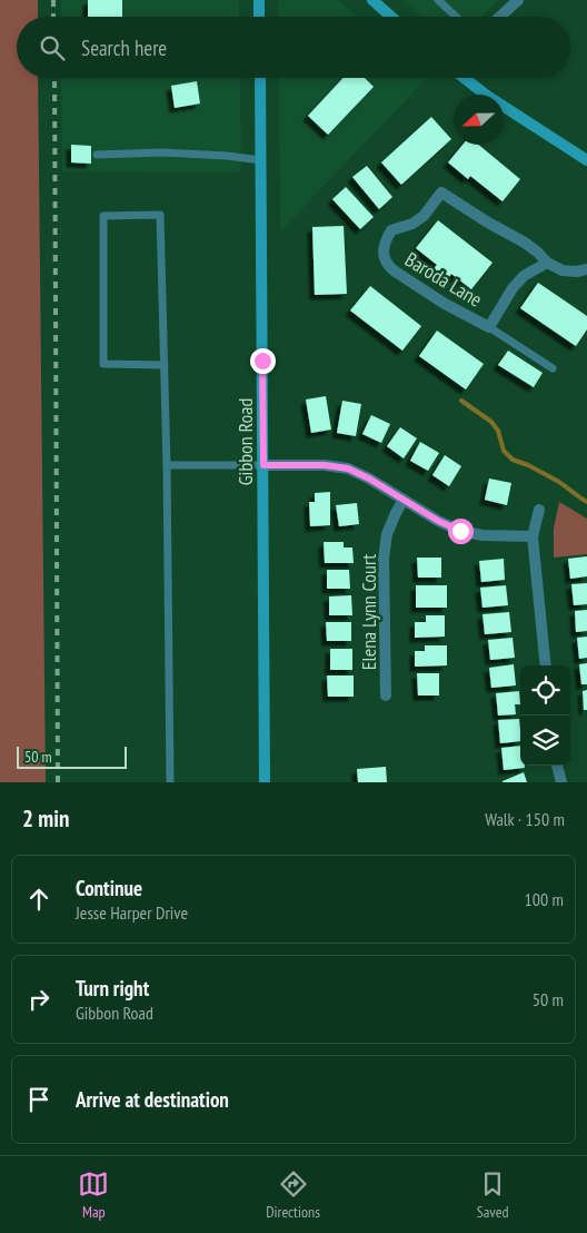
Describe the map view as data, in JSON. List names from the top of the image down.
{
  "streets": {
    "main road": ["Gibbon Road"],
    "street": ["Baroda Lane", "Elena Lynn Court"]
  },
  "scale_bar": "50 m",
  "north": "left",
  "page": {
    "search": "Search here",
    "scale": "50 m",
    "heading": ["2 min", "Walk · 150 m"],
    "list": [
      ["Continue", "Jesse Harper Drive", "100 m"],
      ["Turn right", "Gibbon Road", "50 m"],
      "Arrive at destination"
    ],
    "nav": ["Map", "Directions", "Saved"]
  }
}
